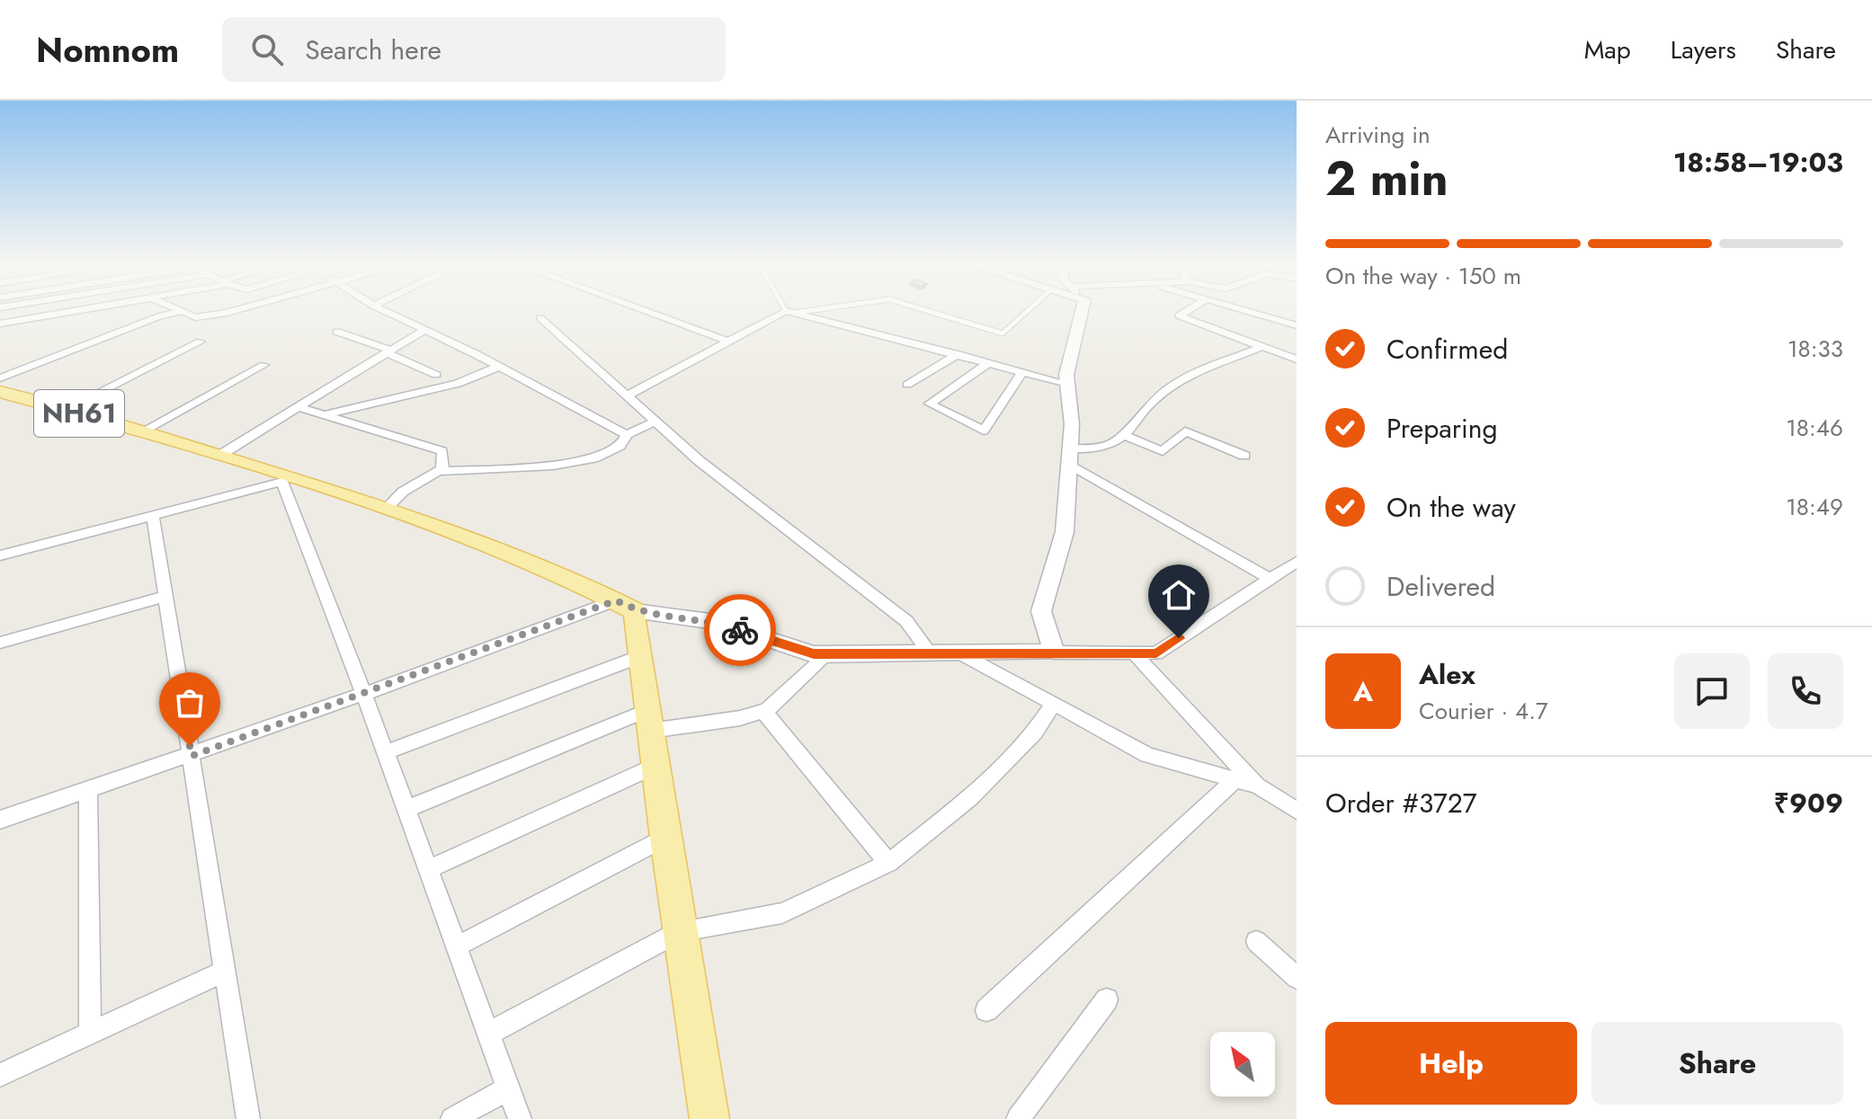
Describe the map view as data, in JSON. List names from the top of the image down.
{
  "streets": {
    "main road": ["NH61"]
  },
  "north": "top left",
  "page": {
    "header": "Nomnom",
    "search": "Search here",
    "nav": ["Map", "Layers", "Share"],
    "heading": ["2 min", "Arriving in", "18:58–19:03"],
    "panel": [
      "Alex",
      "Courier · 4.7",
      "Order #3727",
      "₹909"
    ],
    "bar": "On the way · 150 m",
    "list": [
      ["Confirmed", "18:33"],
      ["Preparing", "18:46"],
      ["On the way", "18:49"],
      "Delivered"
    ],
    "round": "A",
    "buttons": ["Help", "Share"]
  }
}
